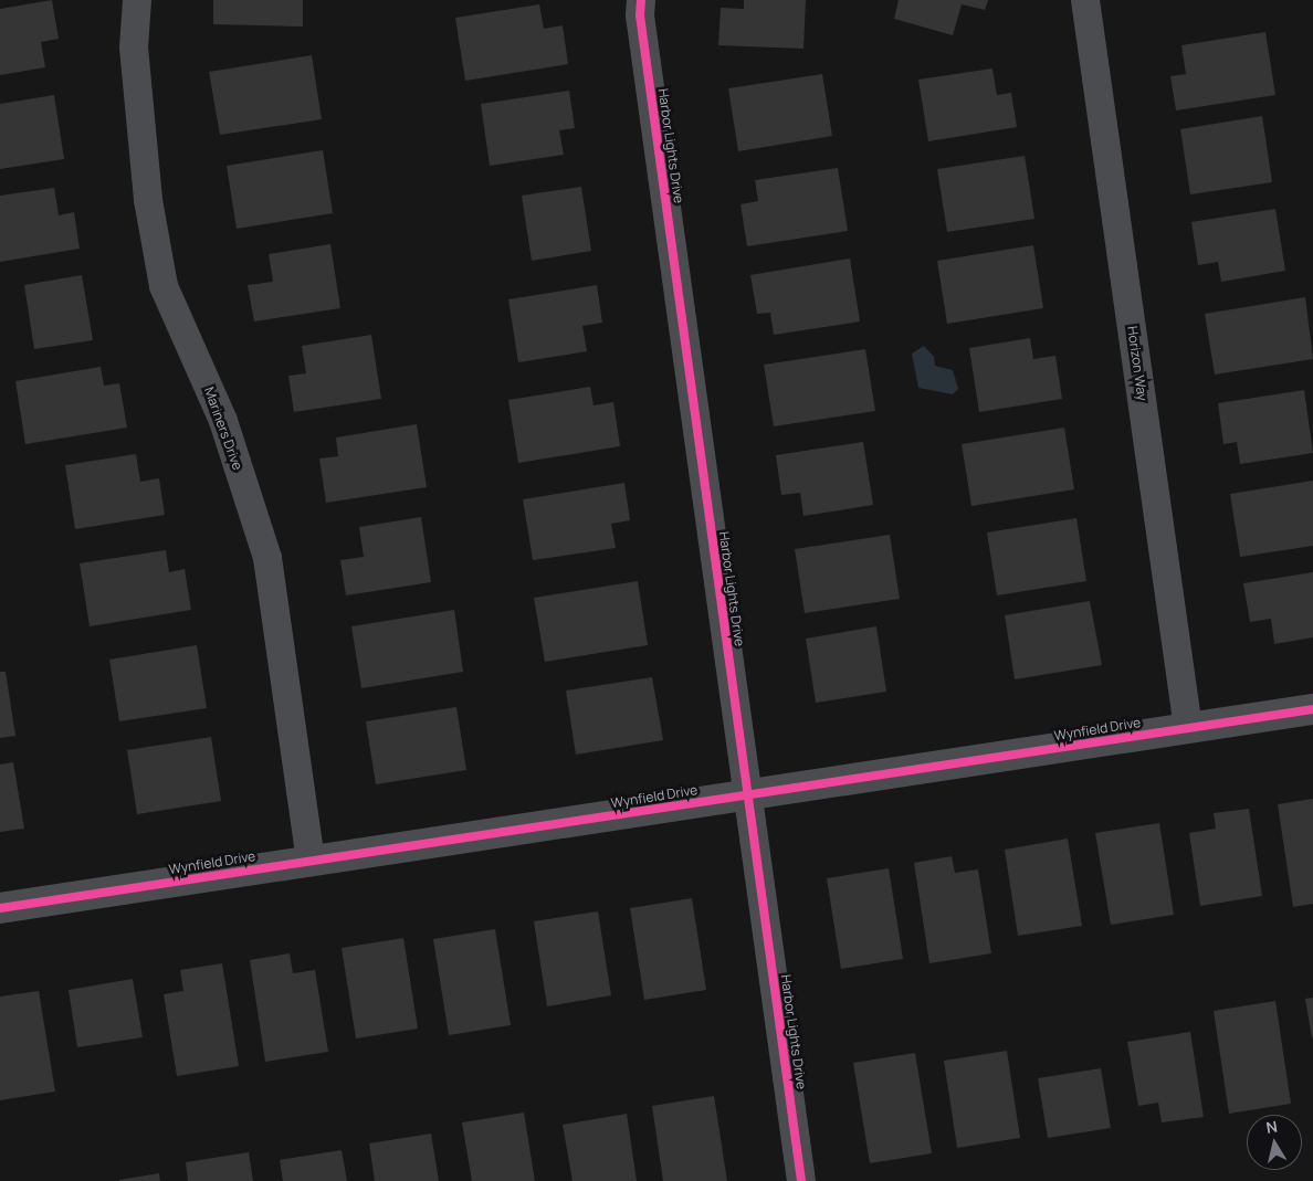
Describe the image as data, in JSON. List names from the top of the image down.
{
  "streets": {
    "street": [
      "Harbor Lights Drive",
      "Horizon Way",
      "Mariners Drive",
      "Wynfield Drive"
    ]
  },
  "crossings": [
    ["Harbor Lights Drive", "Wynfield Drive"],
    ["Horizon Way", "Wynfield Drive"],
    ["Mariners Drive", "Wynfield Drive"]
  ],
  "north": "top"
}
